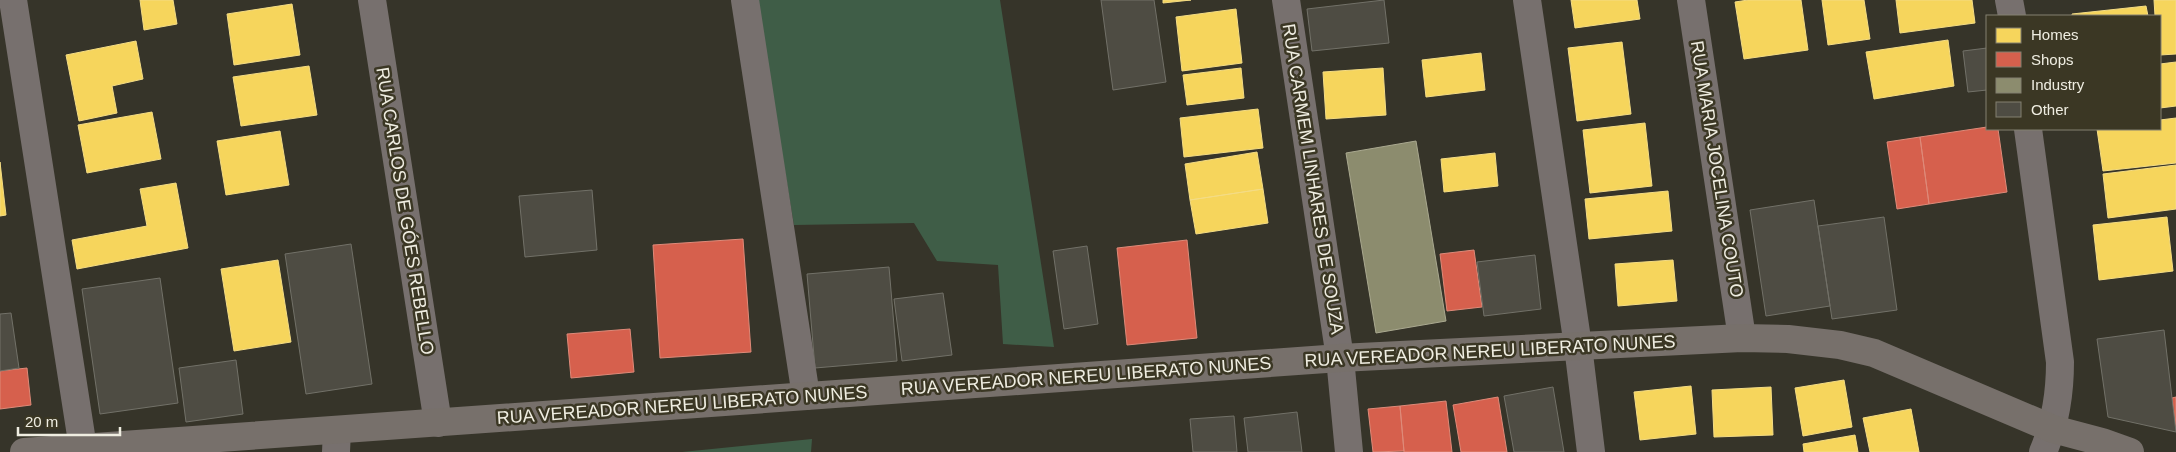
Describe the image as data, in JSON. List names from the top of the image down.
{
  "streets": {
    "main road": ["RUA VEREADOR NEREU LIBERATO NUNES"],
    "street": ["RUA MARIA JOCELINA COUTO", "RUA CARMEM LINHARES DE SOUZA", "RUA CARLOS DE GÓES REBELLO"]
  },
  "crossings": [
    ["RUA MARIA JOCELINA COUTO", "RUA VEREADOR NEREU LIBERATO NUNES"],
    ["RUA CARMEM LINHARES DE SOUZA", "RUA VEREADOR NEREU LIBERATO NUNES"],
    ["RUA CARLOS DE GÓES REBELLO", "RUA VEREADOR NEREU LIBERATO NUNES"]
  ],
  "legend": [
    "Homes",
    "Shops",
    "Industry",
    "Other"
  ],
  "scale_bar": "20 m"
}
